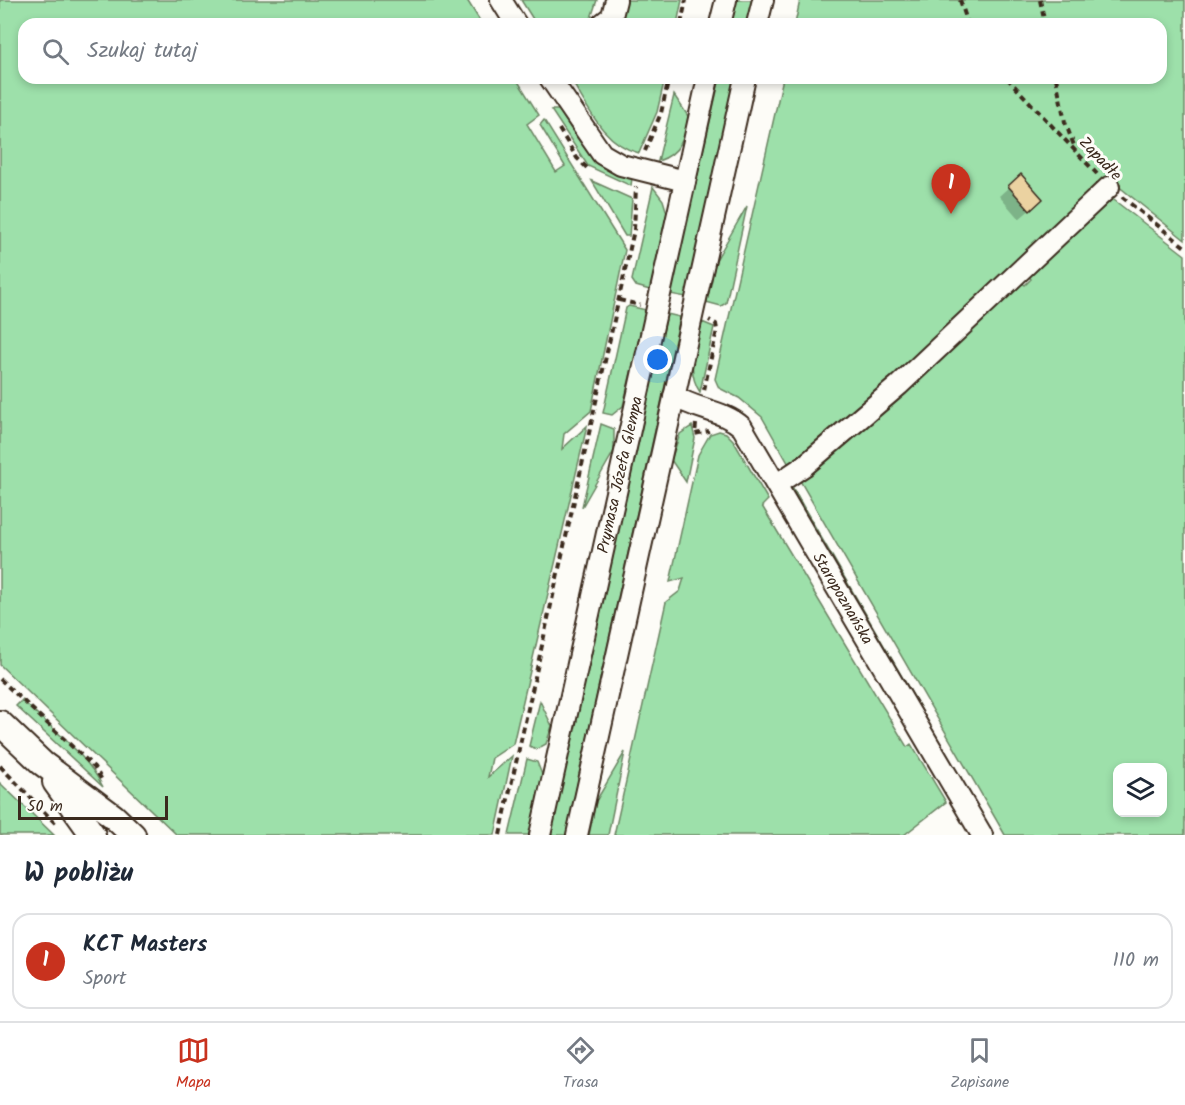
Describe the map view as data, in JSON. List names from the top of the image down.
{
  "streets": {
    "street": ["Prymasa Józefa Glempa", "Staropoznańska"],
    "path": ["Zapadłe"]
  },
  "scale_bar": "50 m",
  "page": {
    "search": "Szukaj tutaj",
    "pins": "1",
    "scale": "50 m",
    "heading": "W pobliżu",
    "list": [
      {
        "mark": "1",
        "name": "KCT Masters",
        "note": "Sport",
        "value": "110 m"
      }
    ],
    "nav": ["Mapa", "Trasa", "Zapisane"]
  }
}
